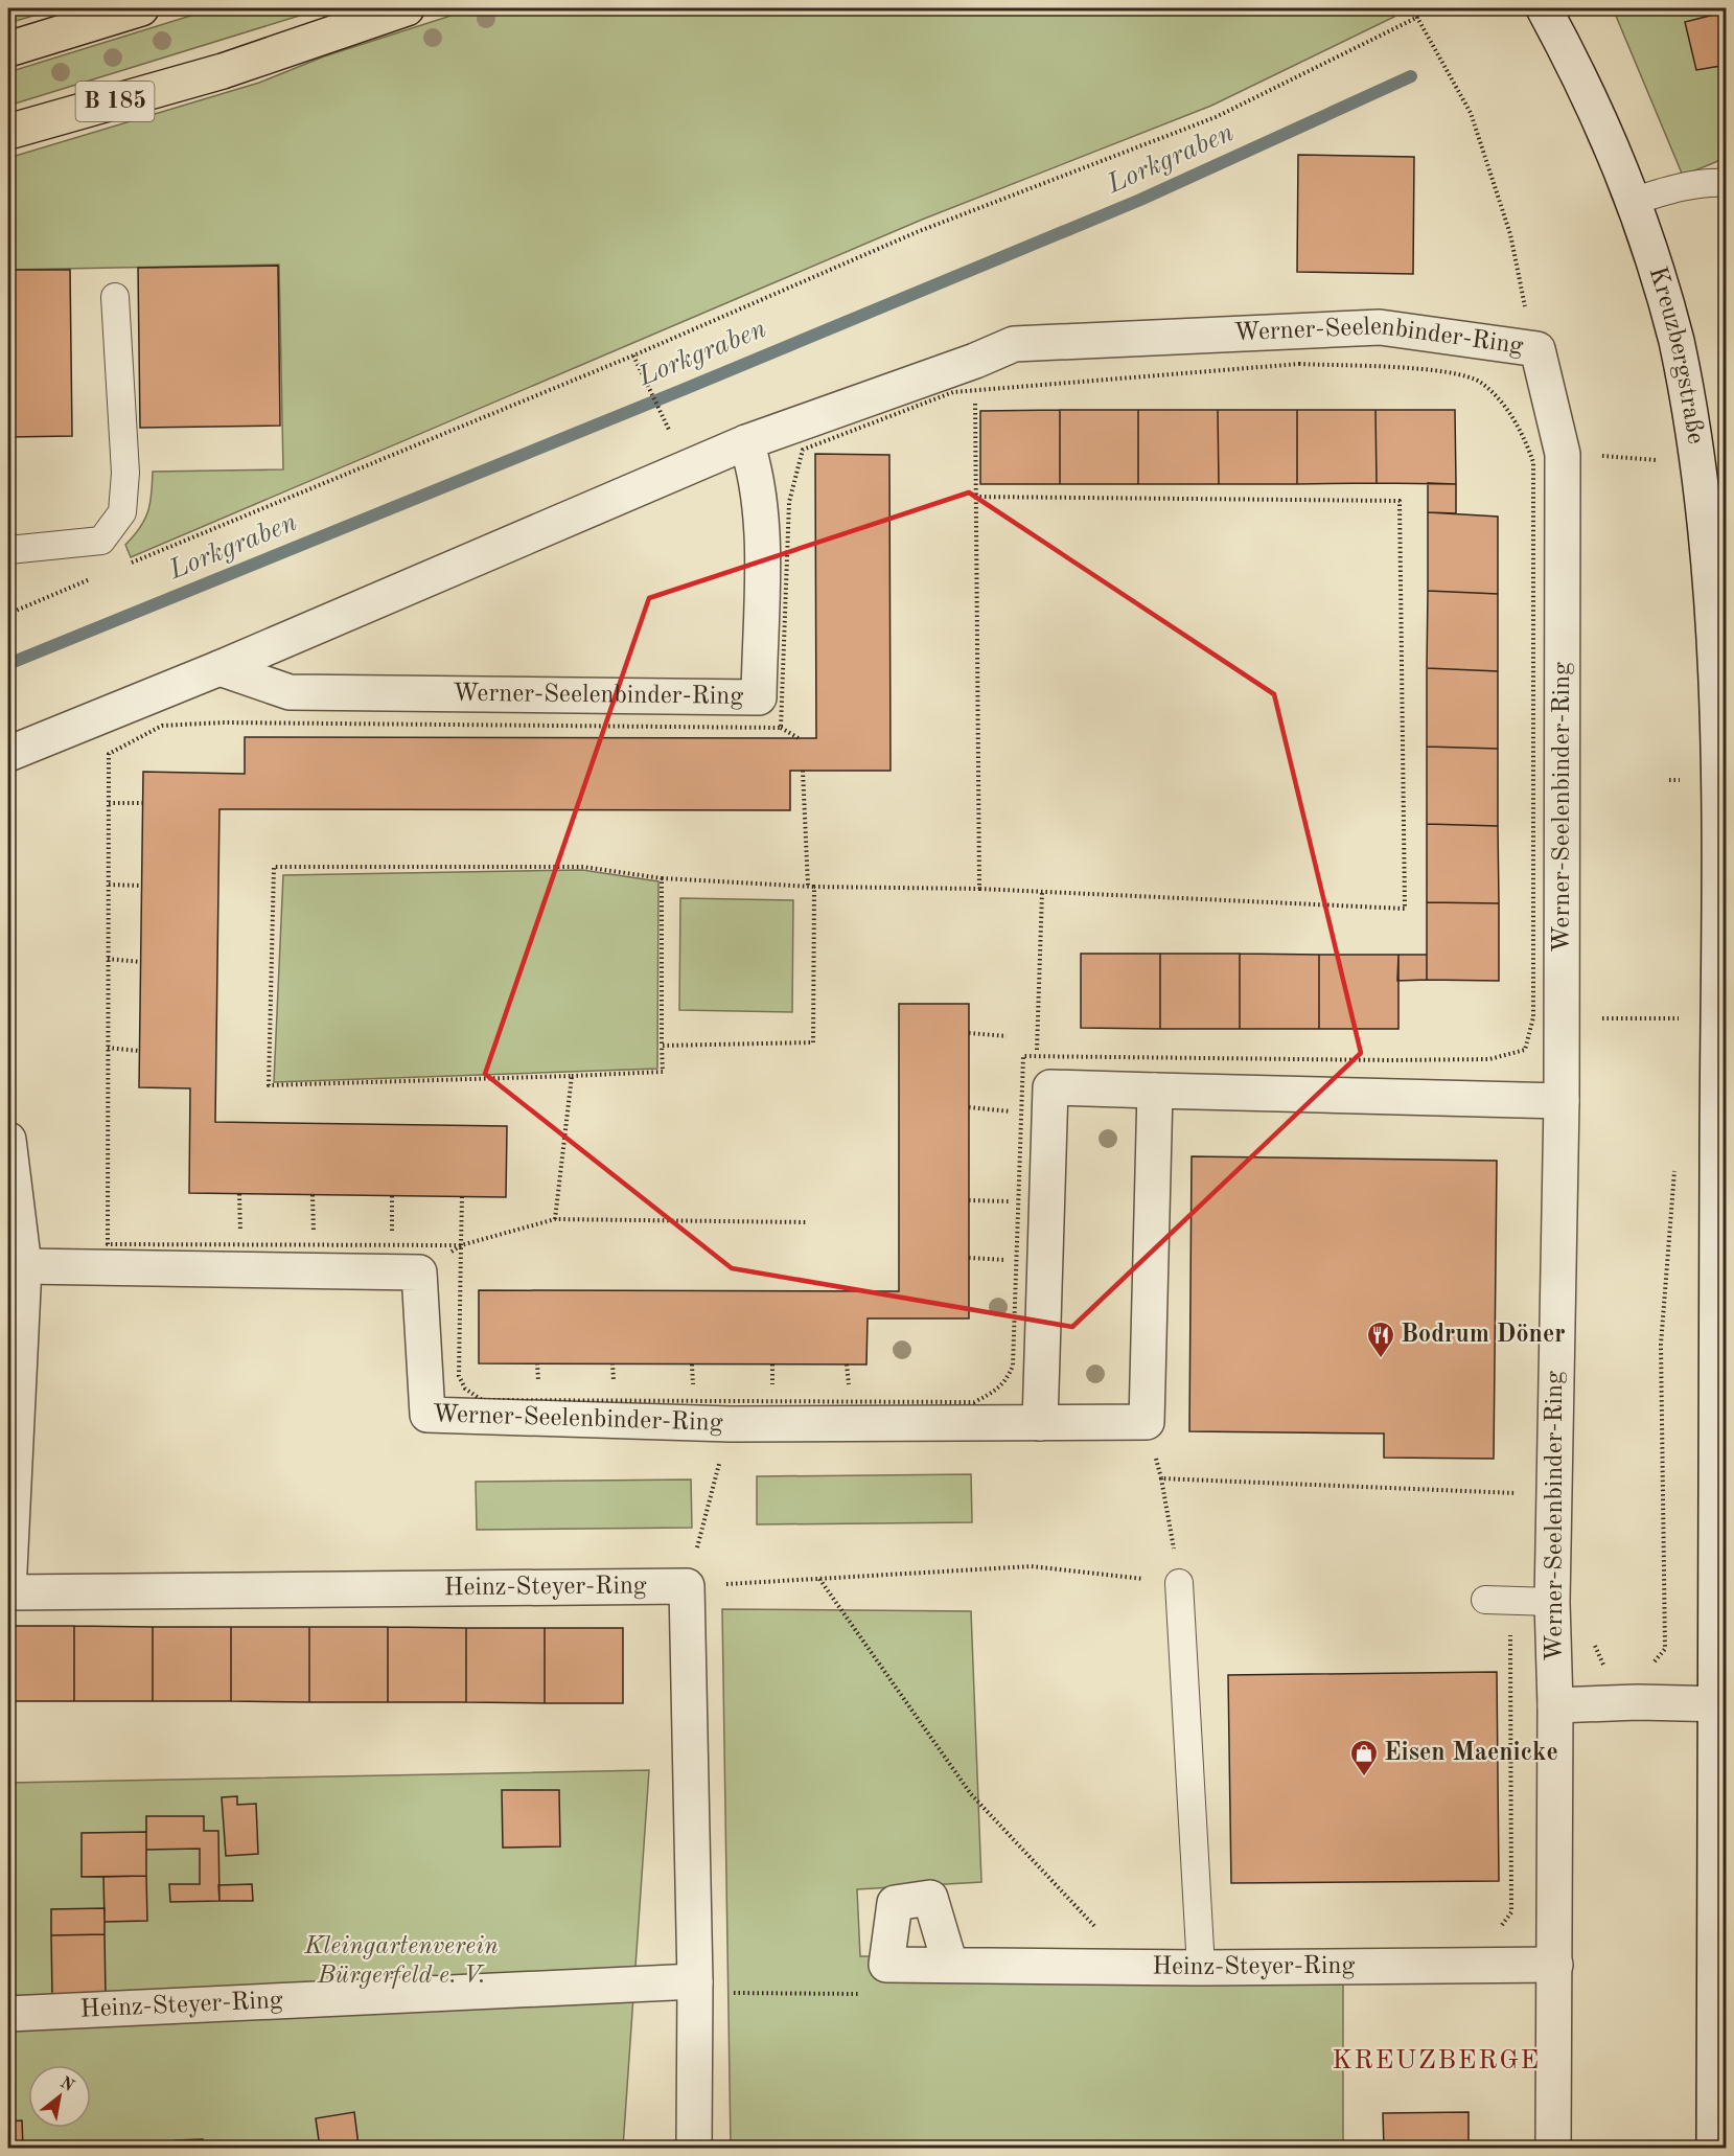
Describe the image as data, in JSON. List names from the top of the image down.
{
  "streets": {
    "main road": ["B 185"],
    "street": ["Werner-Seelenbinder-Ring", "Kreuzbergstraße", "Heinz-Steyer-Ring"]
  },
  "districts": ["KREUZBERGE"],
  "water": ["Lorkgraben"],
  "parks": ["Kleingartenverein Bürgerfeld e. V."],
  "places": {
    "restaurant": ["Bodrum Döner"],
    "shop": ["Eisen Maenicke"]
  },
  "north": "top right"
}
